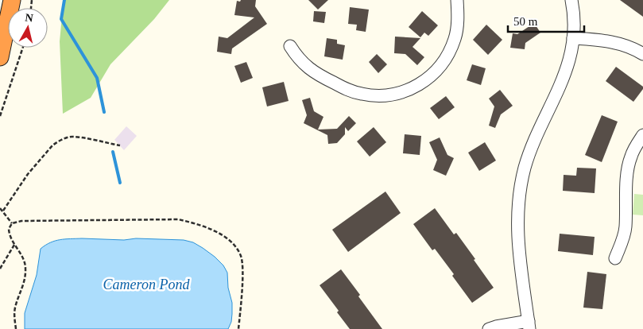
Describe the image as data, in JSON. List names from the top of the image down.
{
  "water": ["Cameron Pond"],
  "scale_bar": "50 m",
  "north": "top"
}
